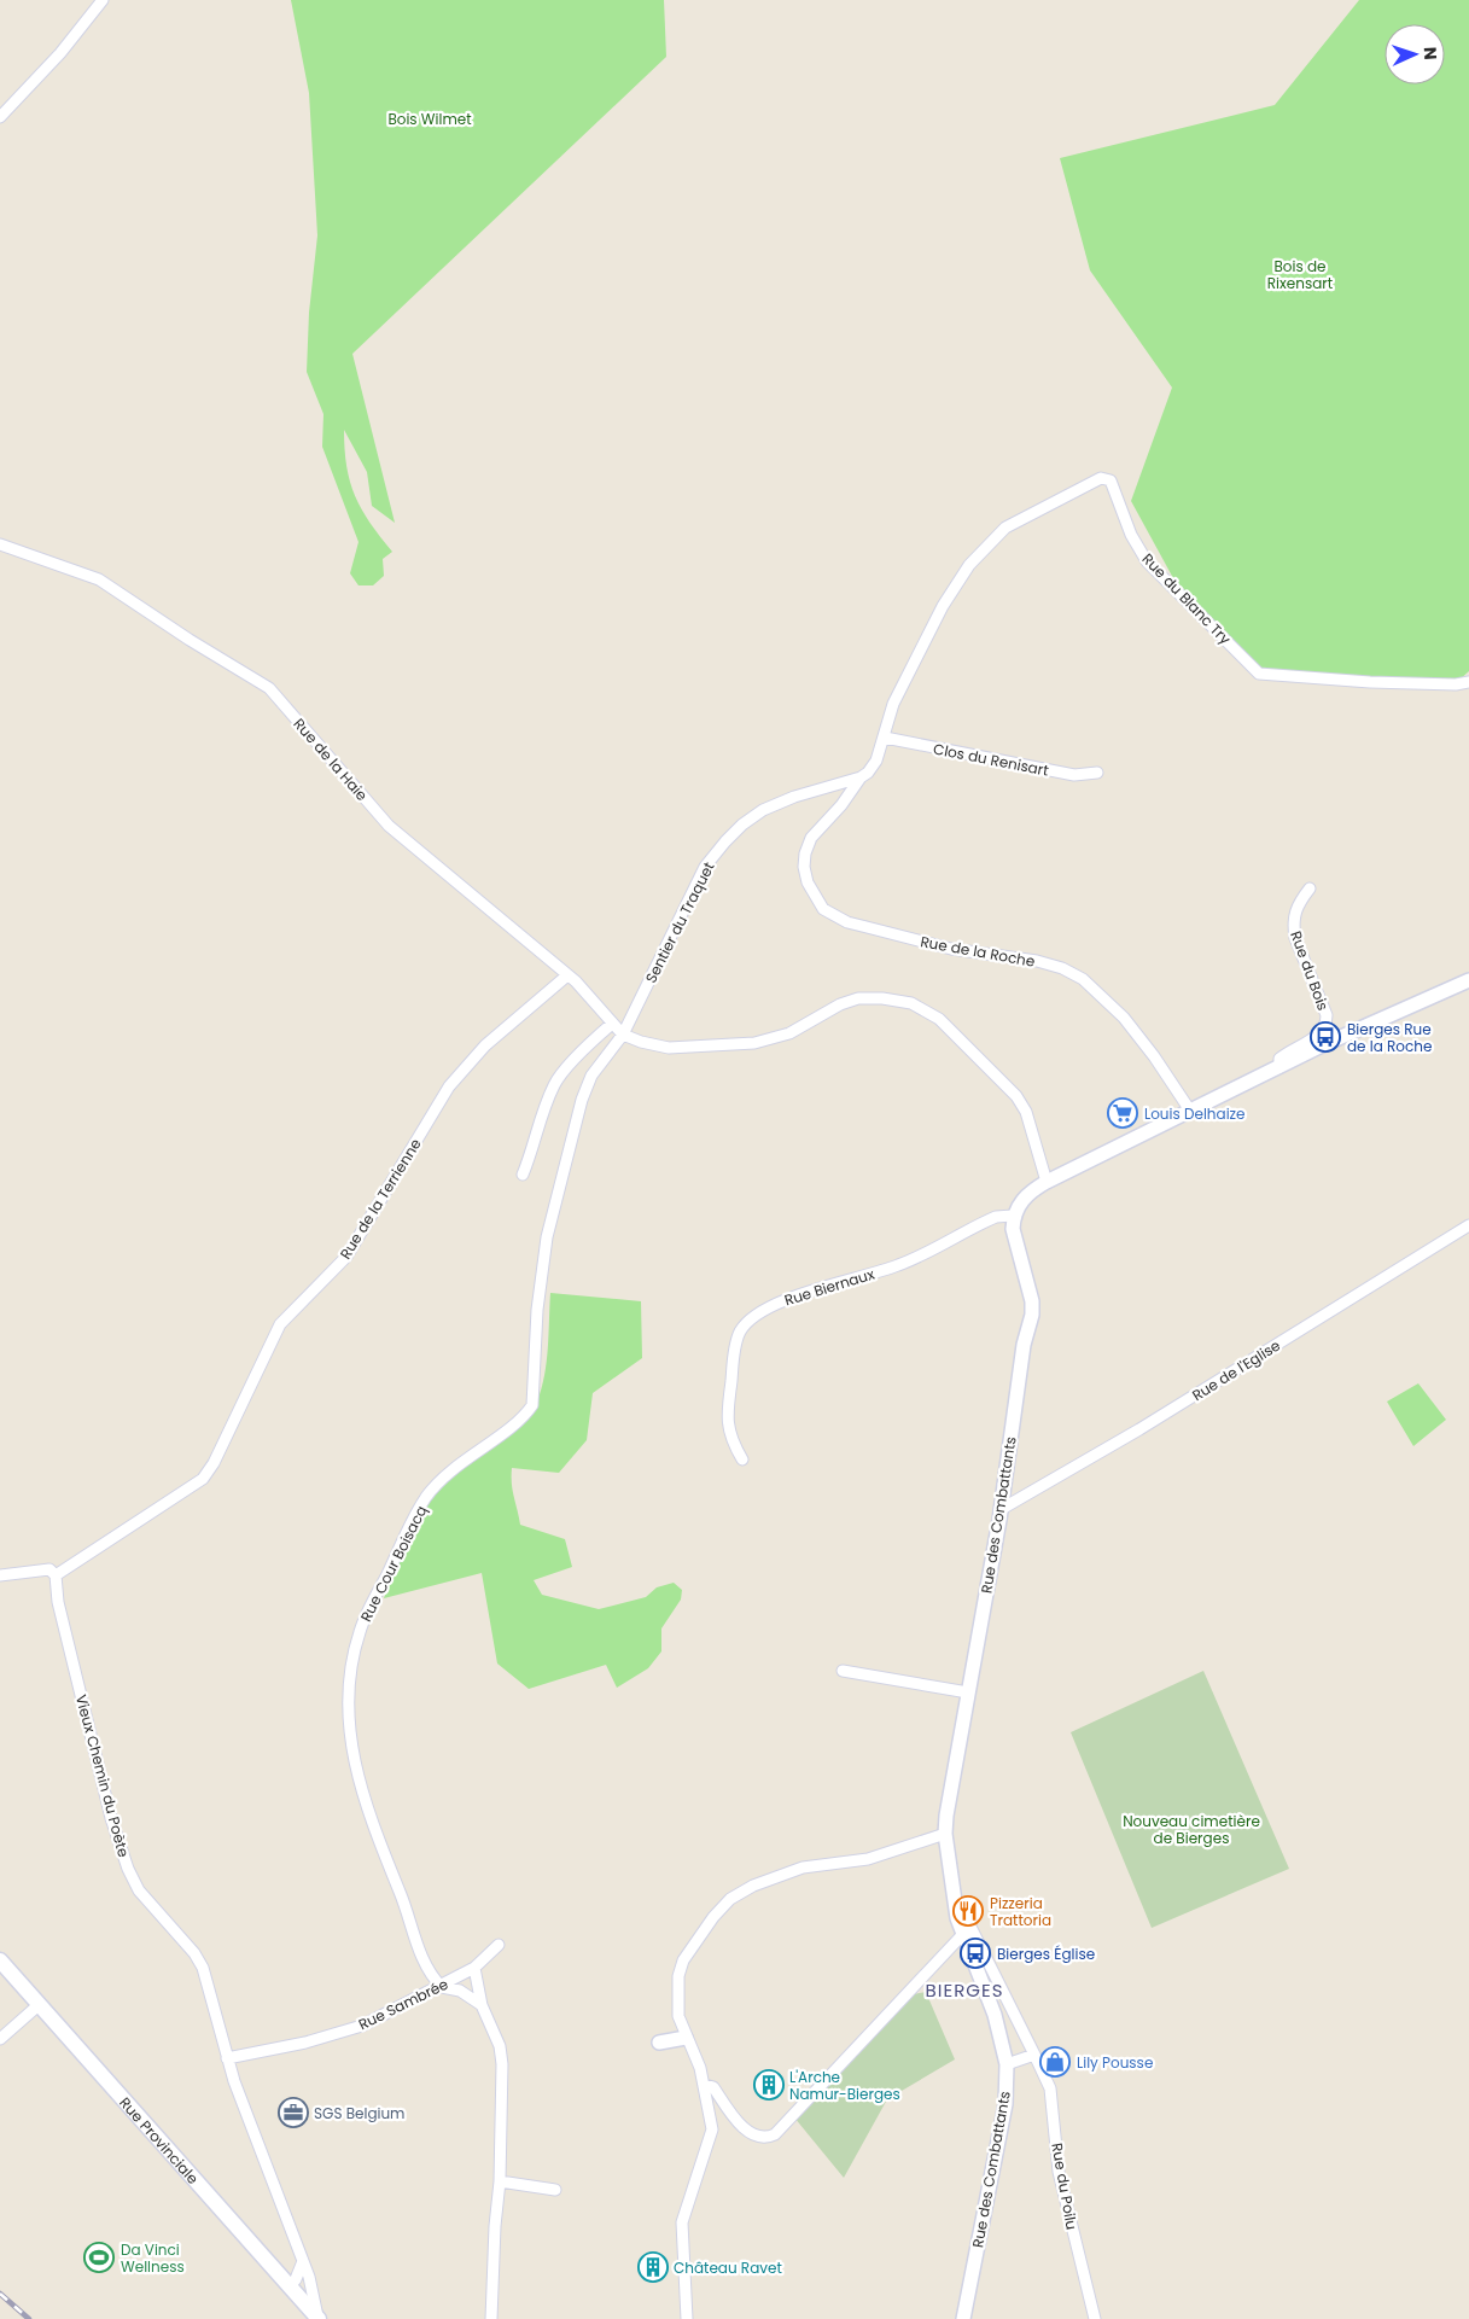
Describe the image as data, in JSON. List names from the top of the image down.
{
  "streets": {
    "main road": ["Rue Provinciale"],
    "street": [
      "Rue du Blanc Try",
      "Rue de la Haie",
      "Clos du Renisart",
      "Sentier du Traquet",
      "Rue de la Roche",
      "Rue du Bois",
      "Rue de la Terrienne",
      "Rue Biernaux",
      "Rue de l'Eglise",
      "Rue des Combattants",
      "Rue Cour Boisacq",
      "Vieux Chemin du Poète",
      "Rue Sambrée",
      "Rue du Poilu"
    ]
  },
  "crossings": [
    ["Rue du Blanc Try", "Clos du Renisart"],
    ["Rue de la Haie", "Sentier du Traquet"],
    ["Rue de la Haie", "Rue de la Terrienne"],
    ["Rue de la Haie", "Rue Cour Boisacq"],
    ["Sentier du Traquet", "Rue de la Roche"],
    ["Sentier du Traquet", "Rue Cour Boisacq"],
    ["Rue de la Terrienne", "Vieux Chemin du Poète"],
    ["Rue Biernaux", "Rue des Combattants"],
    ["Rue de l'Eglise", "Rue des Combattants"],
    ["Rue des Combattants", "Rue du Poilu"],
    ["Rue Cour Boisacq", "Rue Sambrée"],
    ["Vieux Chemin du Poète", "Rue Sambrée"]
  ],
  "districts": ["BIERGES"],
  "parks": ["Bois Wilmet", "Bois de Rixensart", "Nouveau cimetière de Bierges"],
  "places": {
    "bus stop": ["Bierges Rue de la Roche", "Bierges Église"],
    "supermarket": ["Louis Delhaize"],
    "restaurant": ["Pizzeria Trattoria"],
    "shop": ["Lily Pousse"],
    "building": ["L'Arche Namur-Bierges", "Château Ravet"],
    "office": ["SGS Belgium"],
    "sports": ["Da Vinci Wellness"]
  },
  "north": "right"
}
